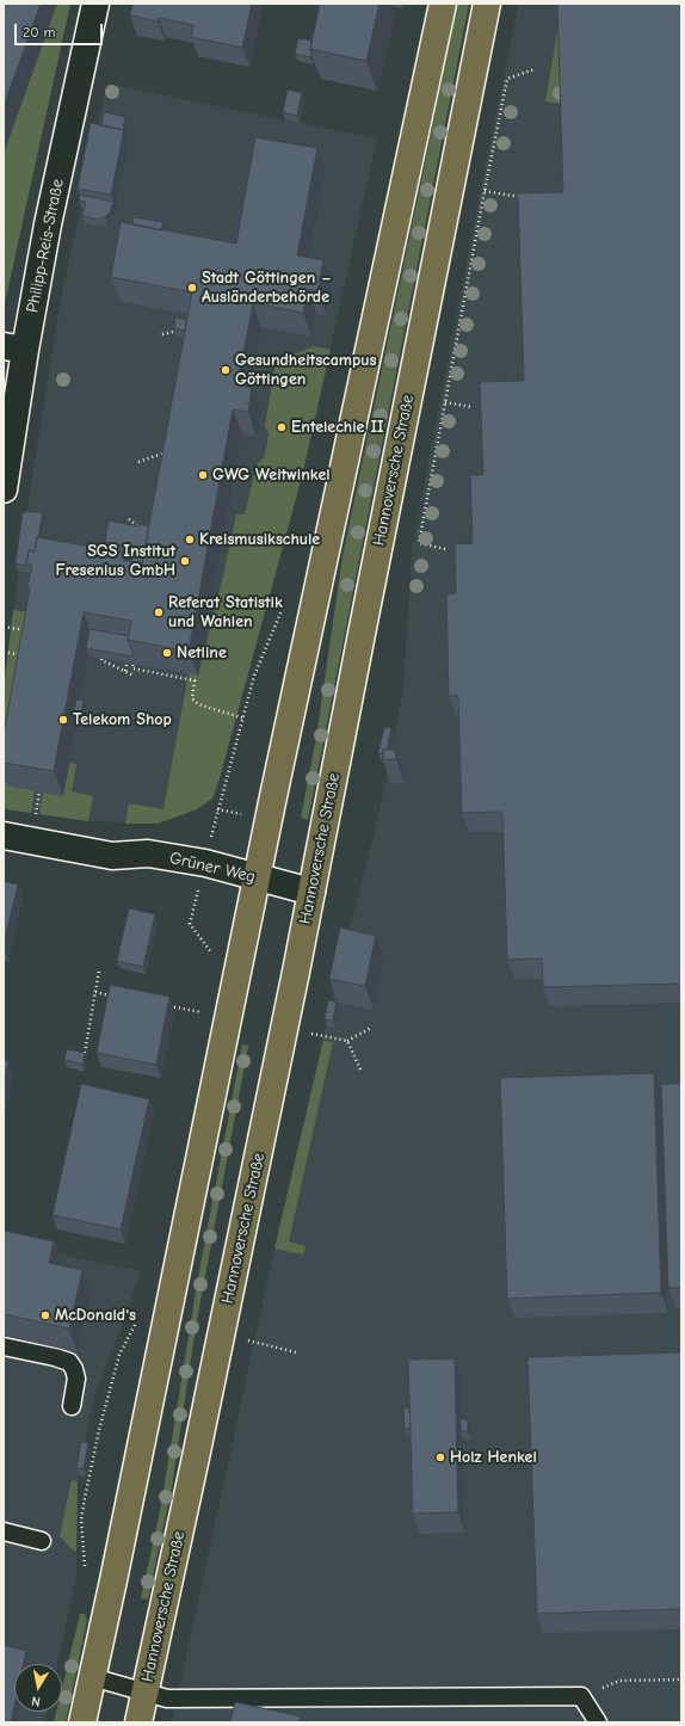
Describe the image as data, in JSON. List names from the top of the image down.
{
  "streets": {
    "main road": ["Hannoversche Straße"],
    "street": ["Philipp-Reis-Straße", "Grüner Weg"]
  },
  "crossings": [
    ["Hannoversche Straße", "Grüner Weg"]
  ],
  "places": [
    "Stadt Göttingen – Ausländerbehörde",
    "Gesundheitscampus Göttingen",
    "Entelechie II",
    "GWG Weitwinkel",
    "Kreismusikschule",
    "SGS Institut Fresenius GmbH",
    "Referat Statistik und Wahlen",
    "Netline",
    "Telekom Shop",
    "McDonald's",
    "Holz Henkel"
  ],
  "scale_bar": "20 m",
  "north": "bottom"
}
